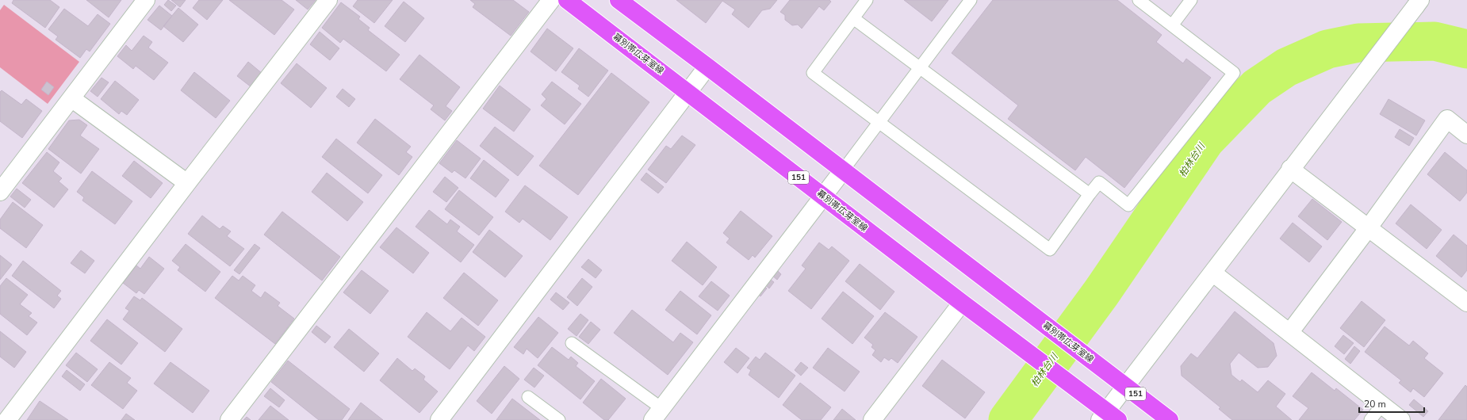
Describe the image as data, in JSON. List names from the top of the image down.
{
  "streets": {
    "main road": ["幕別帯広芽室線", "151"]
  },
  "water": ["柏林台川"],
  "scale_bar": "20 m"
}
